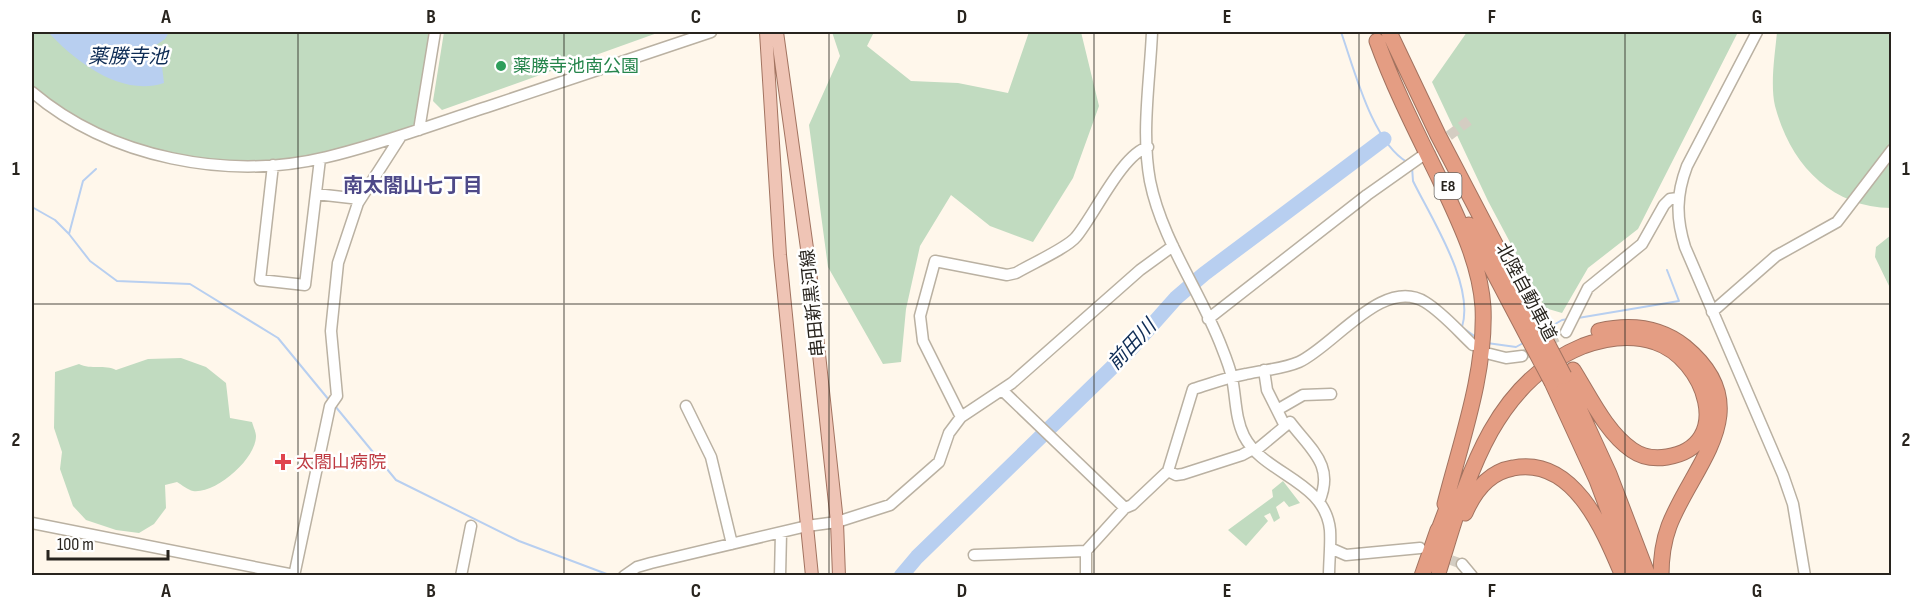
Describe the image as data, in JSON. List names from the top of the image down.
{
  "streets": {
    "highway": ["E8", "北陸自動車道"],
    "main road": ["串田新黒河線"]
  },
  "districts": ["南太閤山七丁目"],
  "water": ["薬勝寺池", "前田川"],
  "places": {
    "other": ["薬勝寺池南公園"],
    "health": ["太閤山病院"]
  },
  "scale_bar": "100 m",
  "grid": {
    "columns": [
      "A",
      "B",
      "C",
      "D",
      "E",
      "F",
      "G"
    ],
    "rows": ["1", "2"]
  }
}
